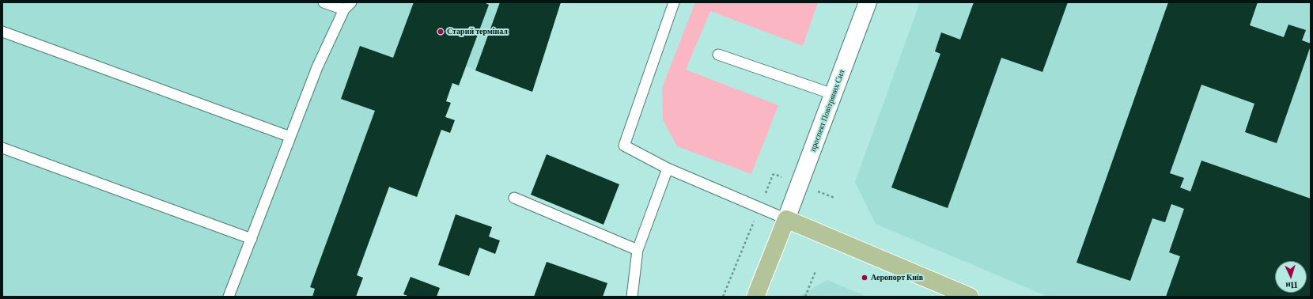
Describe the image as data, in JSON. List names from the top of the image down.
{
  "streets": {
    "main road": ["проспект Повітряних Сил"]
  },
  "places": ["Старий термінал", "Аеропорт Київ"],
  "north": "bottom"
}
